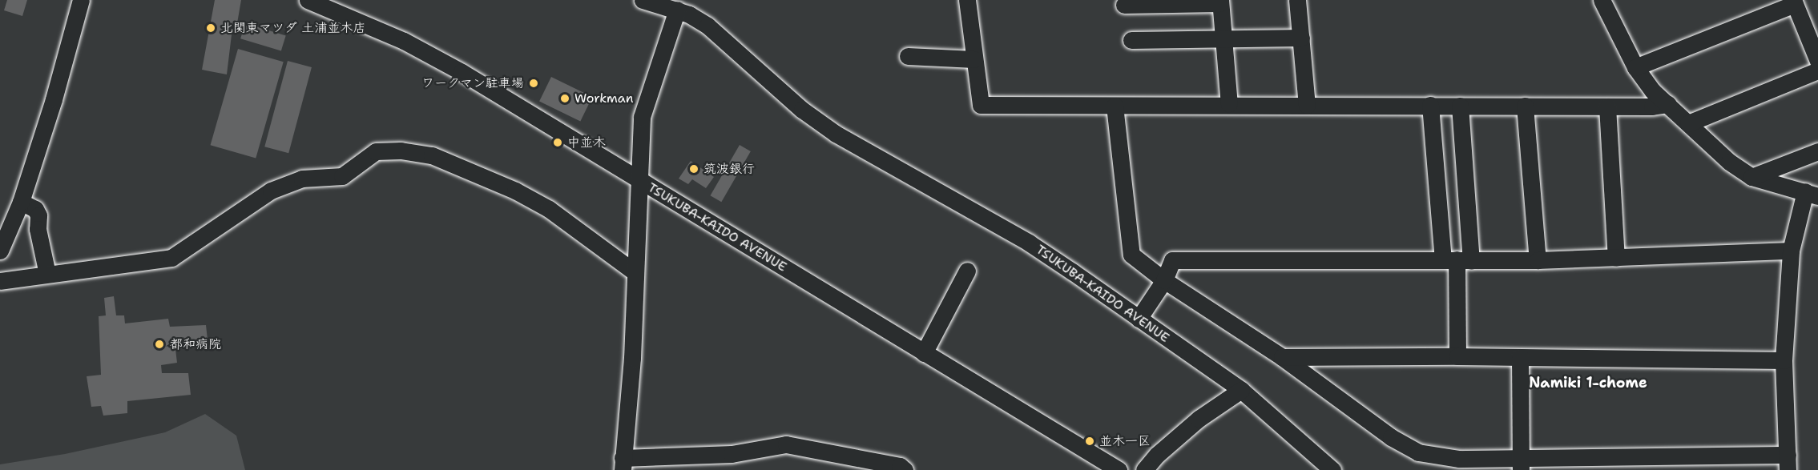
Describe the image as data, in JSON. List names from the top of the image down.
{
  "streets": {
    "street": ["TSUKUBA-KAIDO AVENUE"]
  },
  "districts": ["Namiki 1-chome"],
  "places": [
    "北関東マツダ 土浦並木店",
    "ワークマン駐車場",
    "Workman",
    "中並木",
    "筑波銀行",
    "都和病院",
    "並木一区"
  ]
}
